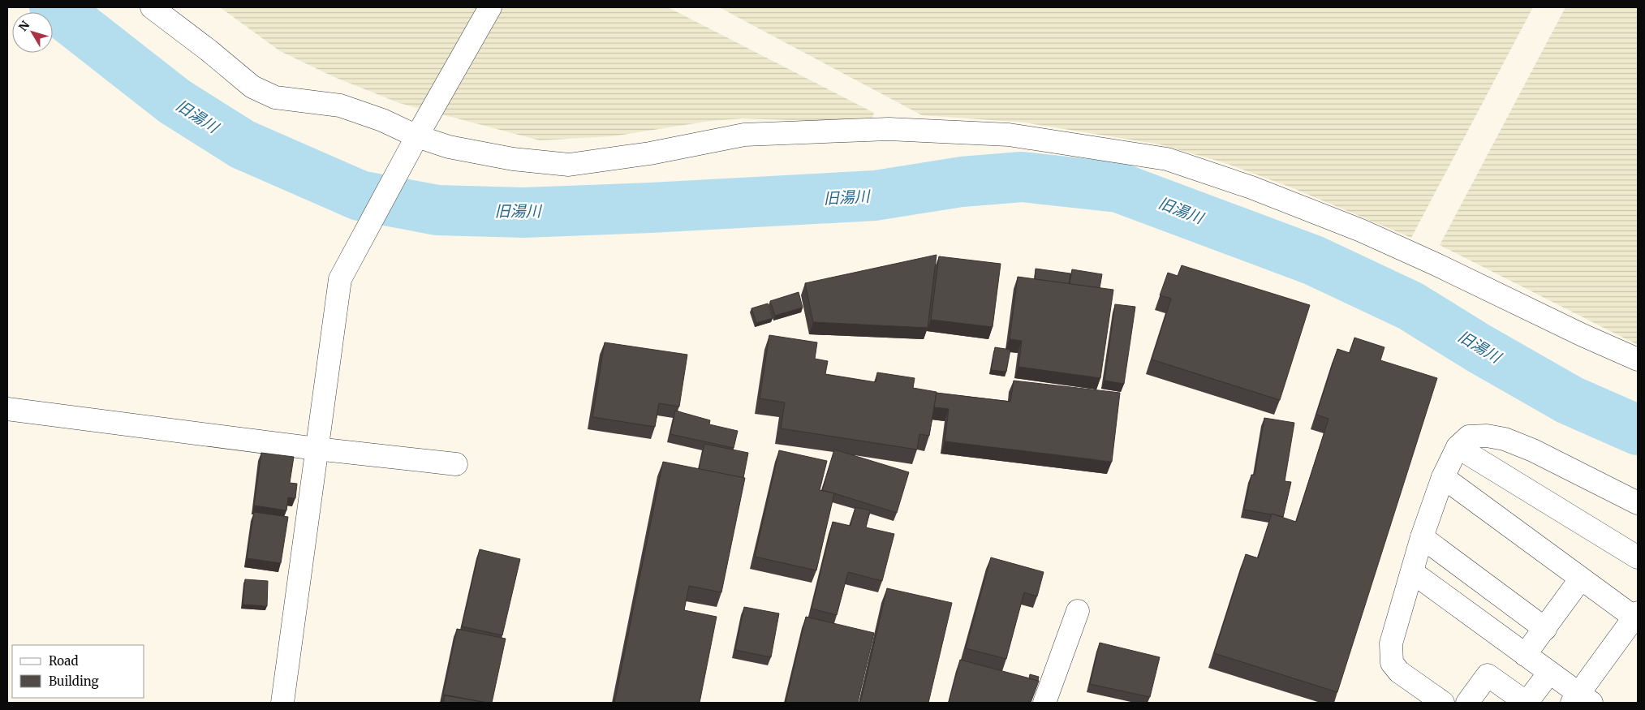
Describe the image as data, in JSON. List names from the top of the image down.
{
  "water": ["旧湯川"],
  "legend": ["Road", "Building"],
  "north": "top left"
}
